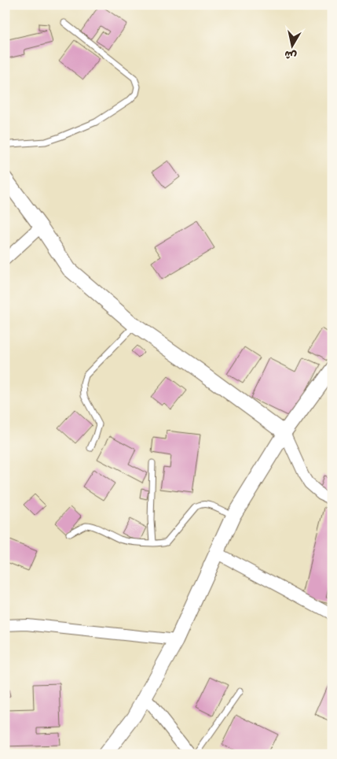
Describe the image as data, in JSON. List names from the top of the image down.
{
  "north": "bottom"
}
